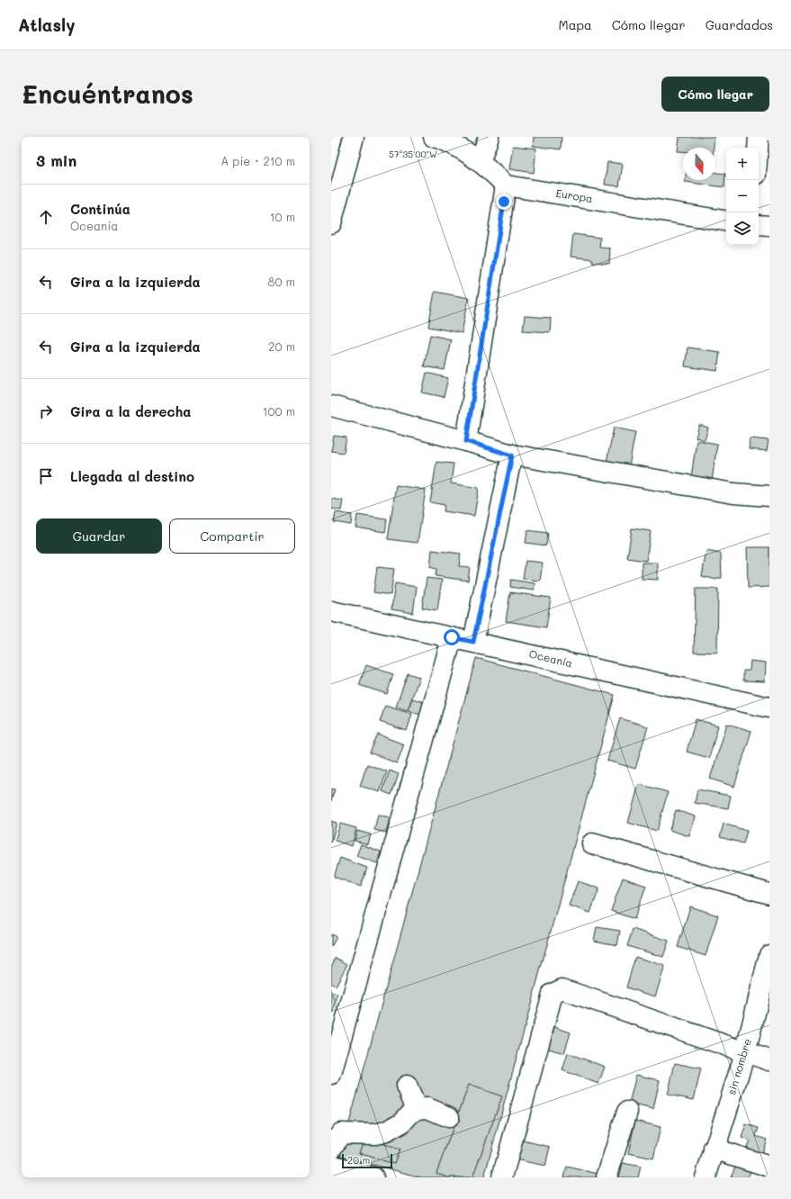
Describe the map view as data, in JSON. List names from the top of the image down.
{
  "streets": {
    "street": ["Europa", "Oceanía", "sin nombre"]
  },
  "scale_bar": "20 m",
  "north": "bottom",
  "page": {
    "header": "Atlasly",
    "nav": ["Mapa", "Cómo llegar", "Guardados"],
    "buttons": [
      "Cómo llegar",
      ["Guardar", "Compartir"]
    ],
    "title": "Encuéntranos",
    "heading": ["3 min", "A pie · 210 m"],
    "map_buttons": ["+", "−"],
    "list": [
      ["Continúa", "Oceanía", "10 m"],
      ["Gira a la izquierda", "80 m"],
      ["Gira a la izquierda", "20 m"],
      ["Gira a la derecha", "100 m"],
      "Llegada al destino"
    ],
    "scale": "20 m"
  },
  "coordinates": ["57°35'00\"W"]
}
